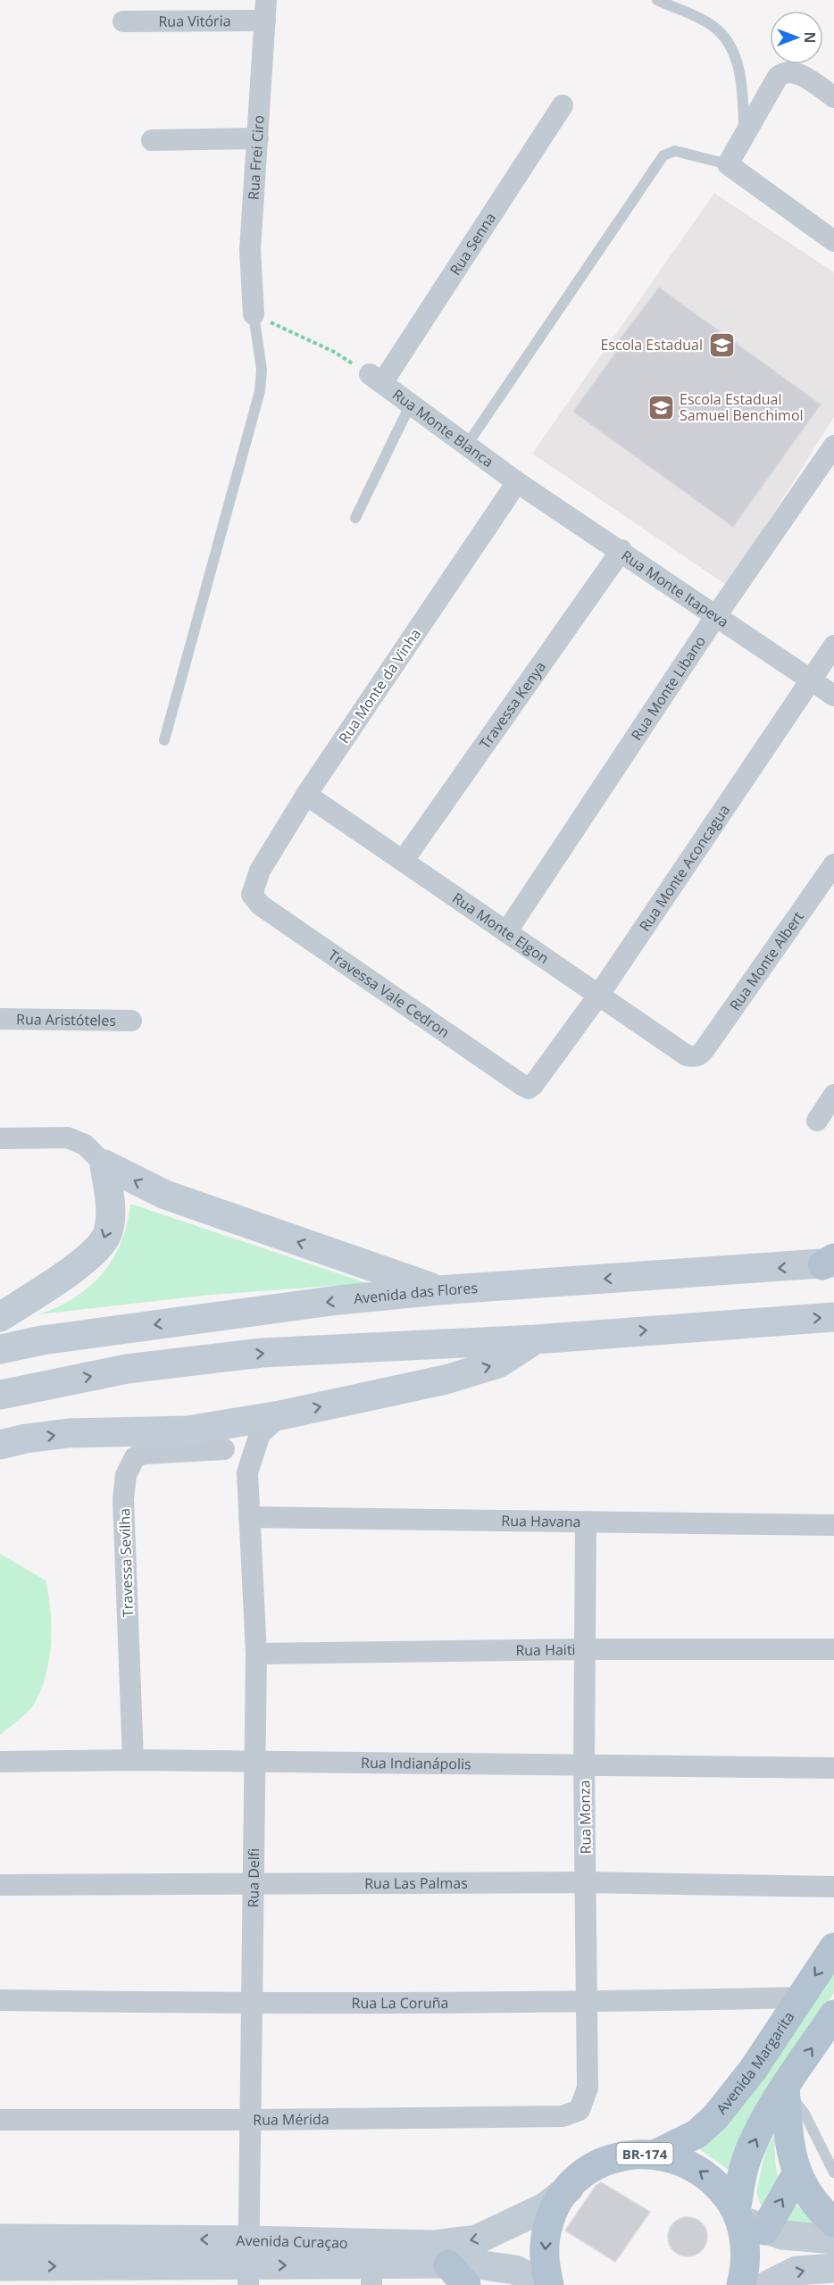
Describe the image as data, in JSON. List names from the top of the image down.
{
  "streets": {
    "main road": [
      "Avenida das Flores",
      "Avenida Margarita",
      "BR-174",
      "Avenida Curaçao"
    ],
    "street": [
      "Rua Vitória",
      "Rua Frei Ciro",
      "Rua Senna",
      "Rua Monte Blanca",
      "Rua Monte Itapeva",
      "Rua Monte da Vinha",
      "Rua Monte Libano",
      "Travessa Kenya",
      "Rua Monte Aconcagua",
      "Rua Monte Elgon",
      "Rua Monte Albert",
      "Travessa Vale Cedron",
      "Rua Aristóteles",
      "Rua Havana",
      "Travessa Sevilha",
      "Rua Haiti",
      "Rua Indianápolis",
      "Rua Monza",
      "Rua Delfi",
      "Rua Las Palmas",
      "Rua La Coruña",
      "Rua Mérida"
    ]
  },
  "crossings": [
    ["Rua Vitória", "Rua Frei Ciro"],
    ["Rua Senna", "Rua Monte Blanca"],
    ["Rua Monte Blanca", "Rua Monte Itapeva"],
    ["Rua Monte Blanca", "Rua Monte da Vinha"],
    ["Rua Monte Itapeva", "Rua Monte da Vinha"],
    ["Rua Monte Itapeva", "Rua Monte Libano"],
    ["Rua Monte Itapeva", "Travessa Kenya"],
    ["Rua Monte Itapeva", "Rua Monte Aconcagua"],
    ["Rua Monte da Vinha", "Rua Monte Elgon"],
    ["Rua Monte da Vinha", "Travessa Vale Cedron"],
    ["Rua Monte Libano", "Rua Monte Elgon"],
    ["Travessa Kenya", "Rua Monte Elgon"],
    ["Rua Monte Aconcagua", "Rua Monte Elgon"],
    ["Rua Monte Aconcagua", "Travessa Vale Cedron"],
    ["Rua Monte Elgon", "Rua Monte Albert"],
    ["Rua Havana", "Rua Monza"],
    ["Rua Havana", "Rua Delfi"],
    ["Travessa Sevilha", "Rua Indianápolis"],
    ["Rua Haiti", "Rua Monza"],
    ["Rua Haiti", "Rua Delfi"],
    ["Rua Indianápolis", "Rua Monza"],
    ["Rua Indianápolis", "Rua Delfi"],
    ["Rua Monza", "Rua Las Palmas"],
    ["Rua Monza", "Rua La Coruña"],
    ["Rua Monza", "Rua Mérida"],
    ["Rua Delfi", "Rua Las Palmas"],
    ["Rua Delfi", "Rua La Coruña"],
    ["Rua Delfi", "Rua Mérida"],
    ["Rua Delfi", "Avenida Curaçao"],
    ["Rua La Coruña", "Avenida Margarita"],
    ["Avenida Margarita", "BR-174"],
    ["BR-174", "Avenida Curaçao"]
  ],
  "places": {
    "school or university": ["Escola Estadual", "Escola Estadual Samuel Benchimol"]
  },
  "north": "right"
}
